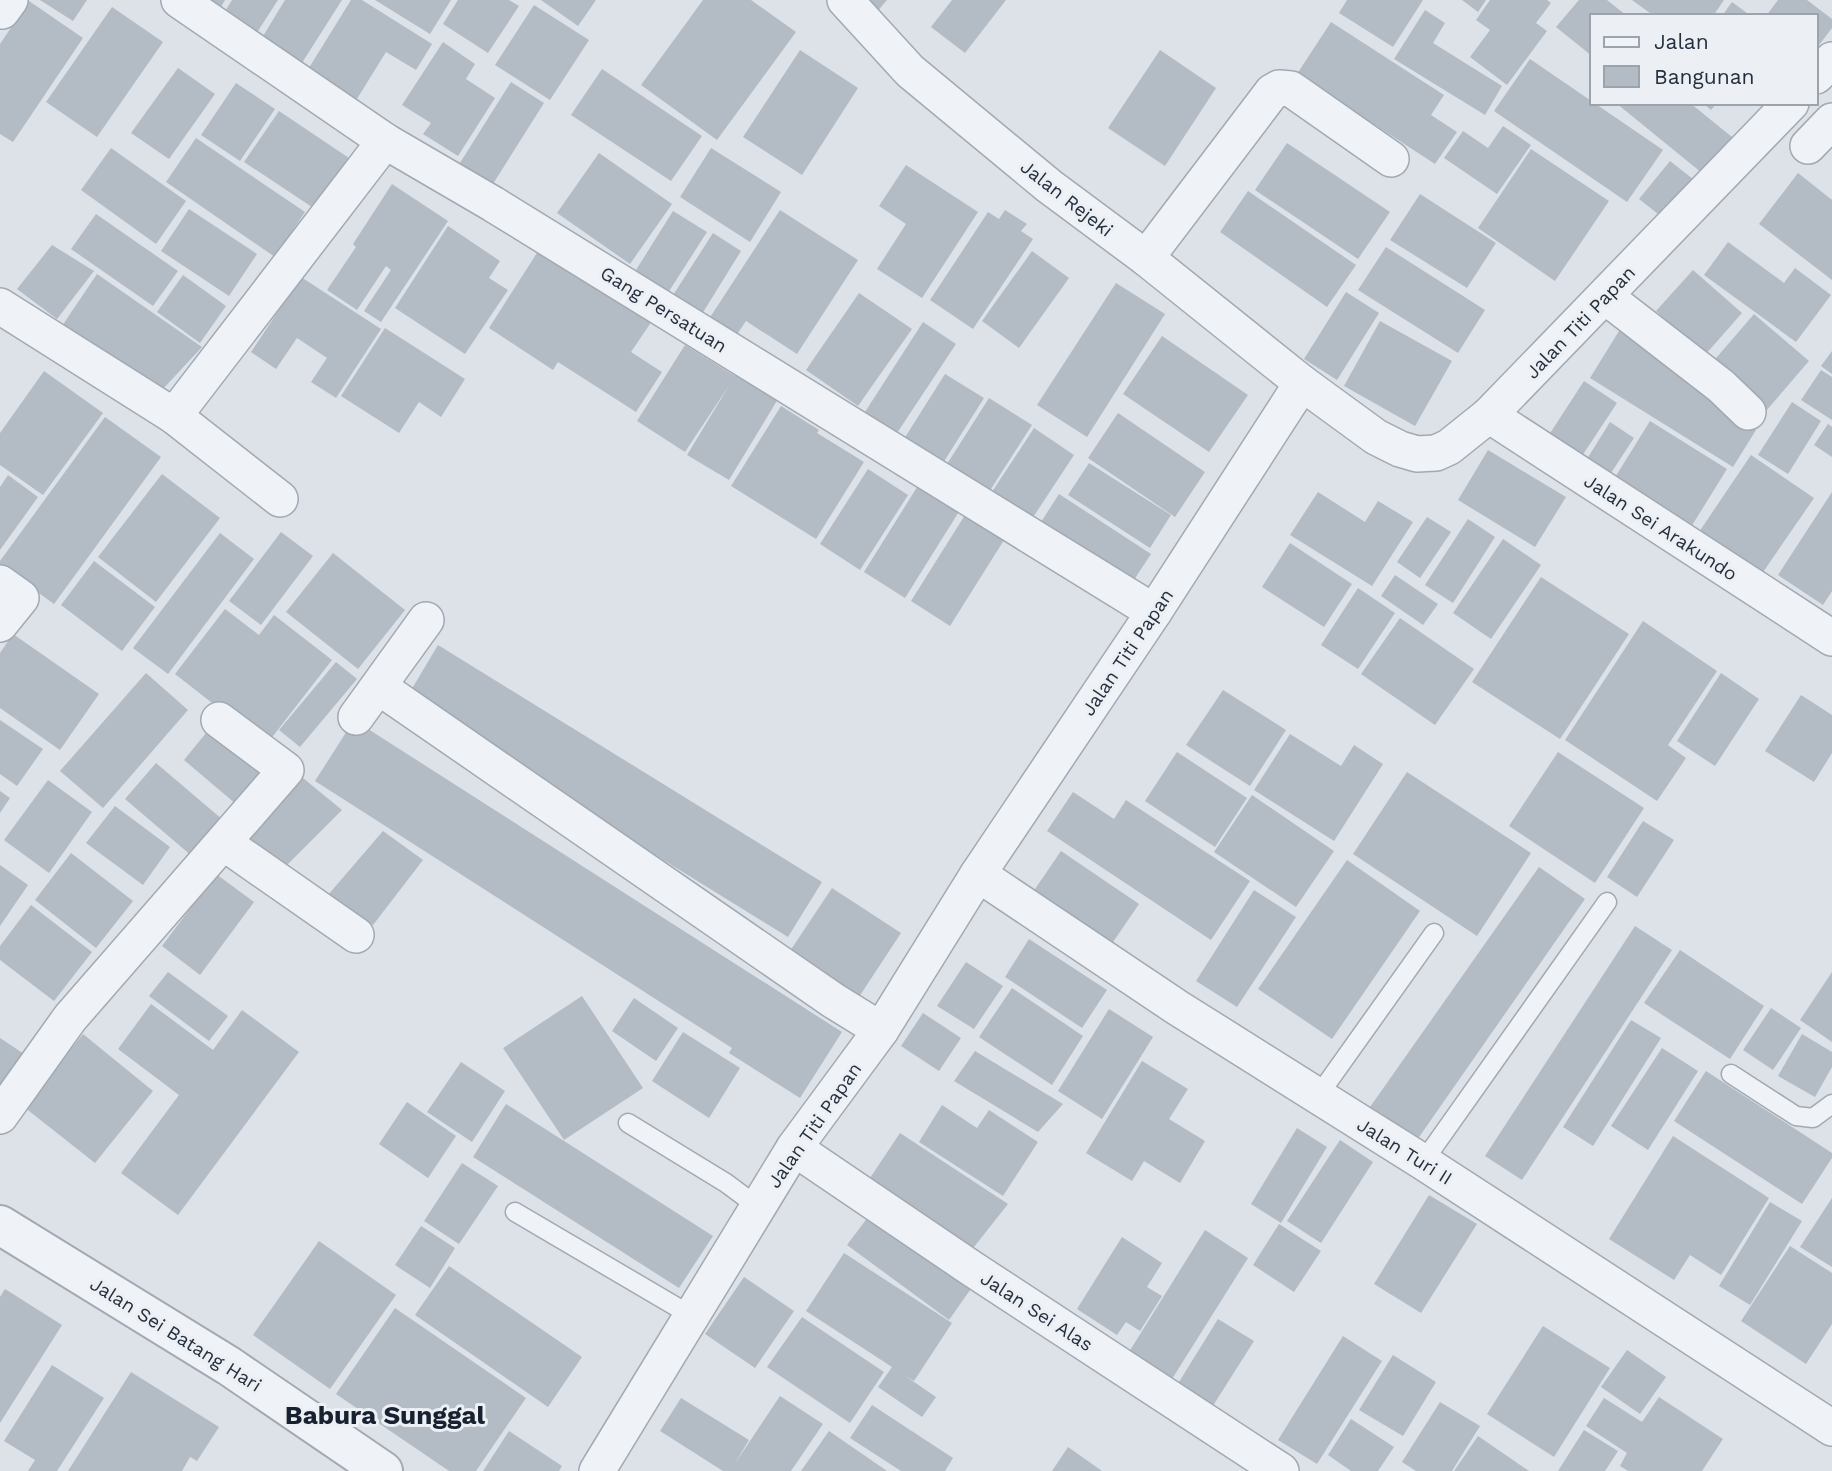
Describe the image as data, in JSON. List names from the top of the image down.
{
  "streets": {
    "street": [
      "Jalan Rejeki",
      "Gang Persatuan",
      "Jalan Titi Papan",
      "Jalan Sei Arakundo",
      "Jalan Turi II",
      "Jalan Sei Alas",
      "Jalan Sei Batang Hari"
    ]
  },
  "crossings": [
    ["Jalan Rejeki", "Jalan Titi Papan"],
    ["Gang Persatuan", "Jalan Titi Papan"],
    ["Jalan Titi Papan", "Jalan Sei Arakundo"],
    ["Jalan Titi Papan", "Jalan Turi II"],
    ["Jalan Titi Papan", "Jalan Sei Alas"]
  ],
  "districts": ["Babura Sunggal"],
  "legend": ["Jalan", "Bangunan"]
}
